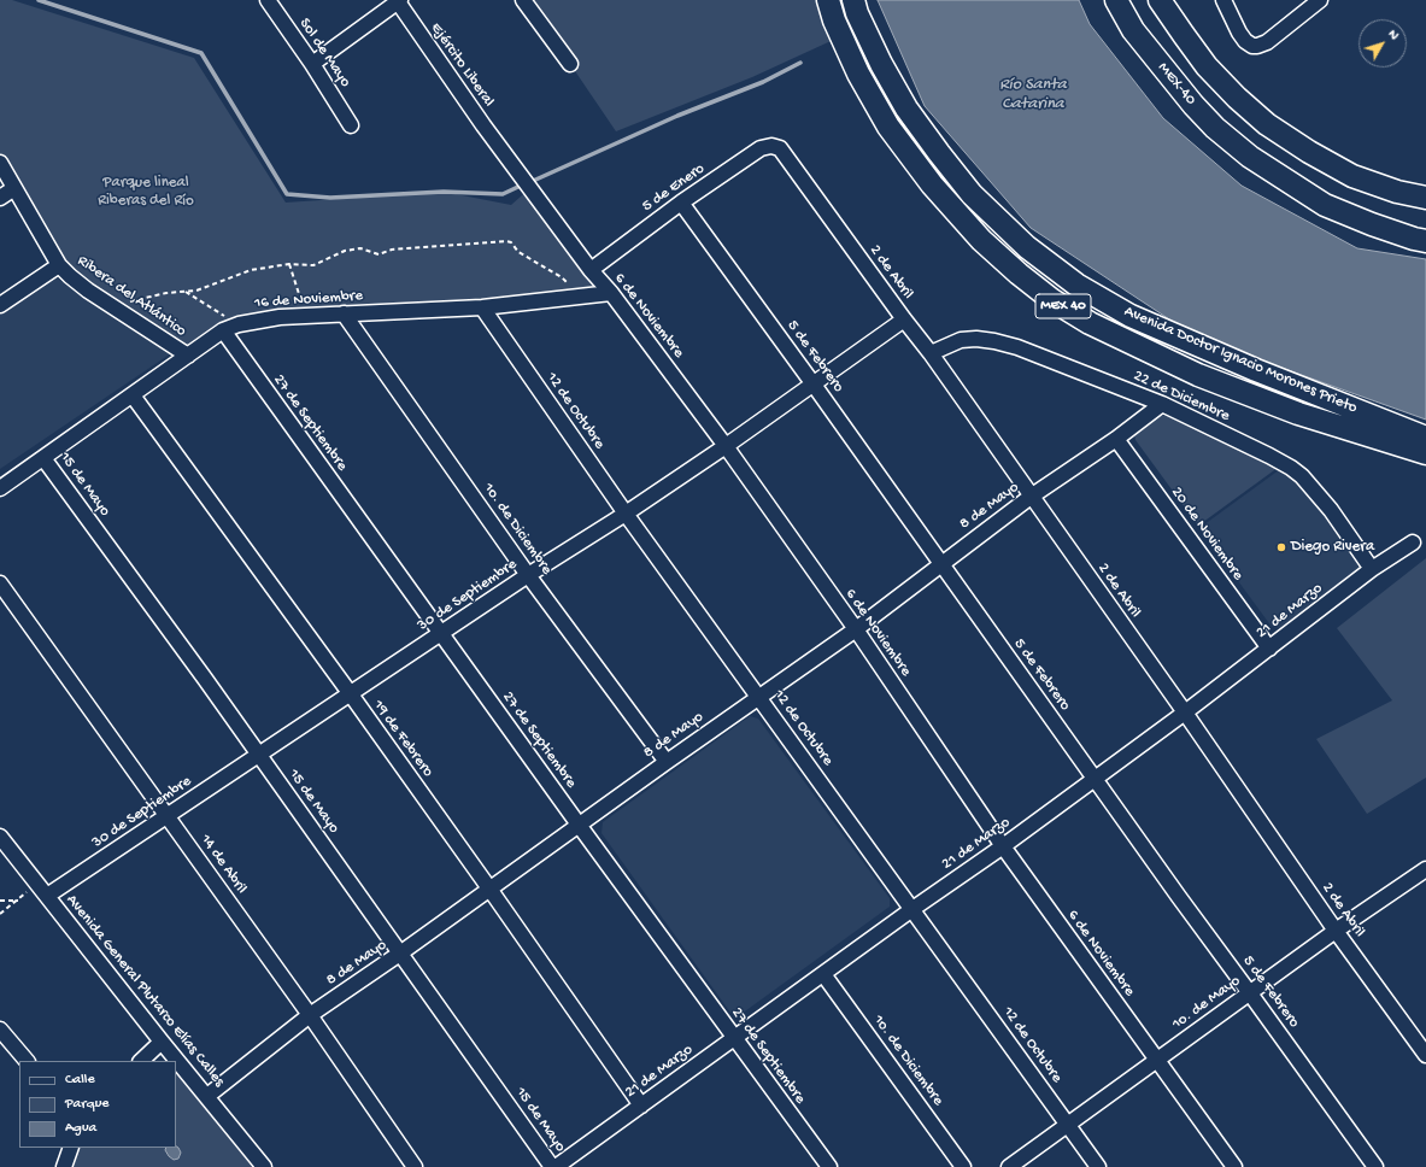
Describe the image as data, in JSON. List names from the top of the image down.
{
  "streets": {
    "highway": ["MEX-40", "MEX 40", "Avenida Doctor Ignacio Morones Prieto"],
    "street": [
      "Sol de Mayo",
      "Ejército Liberal",
      "5 de Enero",
      "2 de Abril",
      "Ribera del Atlántico",
      "16 de Noviembre",
      "6 de Noviembre",
      "5 de Febrero",
      "22 de Diciembre",
      "12 de Octubre",
      "27 de Septiembre",
      "15 de Mayo",
      "8 de Mayo",
      "1o. de Diciembre",
      "20 de Noviembre",
      "30 de Septiembre",
      "21 de Marzo",
      "19 de Febrero",
      "14 de Abril",
      "Avenida General Plutarco Elías Calles",
      "1o. de Mayo"
    ]
  },
  "crossings": [
    ["Ejército Liberal", "6 de Noviembre"],
    ["5 de Enero", "2 de Abril"],
    ["5 de Enero", "6 de Noviembre"],
    ["5 de Enero", "5 de Febrero"],
    ["2 de Abril", "22 de Diciembre"],
    ["2 de Abril", "8 de Mayo"],
    ["2 de Abril", "30 de Septiembre"],
    ["2 de Abril", "21 de Marzo"],
    ["2 de Abril", "1o. de Mayo"],
    ["Ribera del Atlántico", "16 de Noviembre"],
    ["16 de Noviembre", "6 de Noviembre"],
    ["16 de Noviembre", "12 de Octubre"],
    ["16 de Noviembre", "27 de Septiembre"],
    ["16 de Noviembre", "15 de Mayo"],
    ["16 de Noviembre", "1o. de Diciembre"],
    ["16 de Noviembre", "19 de Febrero"],
    ["6 de Noviembre", "8 de Mayo"],
    ["6 de Noviembre", "30 de Septiembre"],
    ["6 de Noviembre", "21 de Marzo"],
    ["6 de Noviembre", "1o. de Mayo"],
    ["5 de Febrero", "8 de Mayo"],
    ["5 de Febrero", "30 de Septiembre"],
    ["5 de Febrero", "21 de Marzo"],
    ["5 de Febrero", "1o. de Mayo"],
    ["22 de Diciembre", "8 de Mayo"],
    ["22 de Diciembre", "21 de Marzo"],
    ["12 de Octubre", "8 de Mayo"],
    ["12 de Octubre", "30 de Septiembre"],
    ["12 de Octubre", "21 de Marzo"],
    ["12 de Octubre", "1o. de Mayo"],
    ["27 de Septiembre", "8 de Mayo"],
    ["27 de Septiembre", "30 de Septiembre"],
    ["27 de Septiembre", "21 de Marzo"],
    ["15 de Mayo", "8 de Mayo"],
    ["15 de Mayo", "30 de Septiembre"],
    ["15 de Mayo", "21 de Marzo"],
    ["8 de Mayo", "1o. de Diciembre"],
    ["8 de Mayo", "20 de Noviembre"],
    ["8 de Mayo", "19 de Febrero"],
    ["8 de Mayo", "14 de Abril"],
    ["8 de Mayo", "Avenida General Plutarco Elías Calles"],
    ["1o. de Diciembre", "30 de Septiembre"],
    ["1o. de Diciembre", "21 de Marzo"],
    ["20 de Noviembre", "21 de Marzo"],
    ["30 de Septiembre", "19 de Febrero"],
    ["30 de Septiembre", "14 de Abril"],
    ["30 de Septiembre", "Avenida General Plutarco Elías Calles"],
    ["21 de Marzo", "19 de Febrero"]
  ],
  "water": ["Río Santa Catarina"],
  "parks": ["Parque lineal Riberas del Río"],
  "places": ["Diego Rivera"],
  "legend": ["Calle", "Parque", "Agua"],
  "north": "top right"
}
